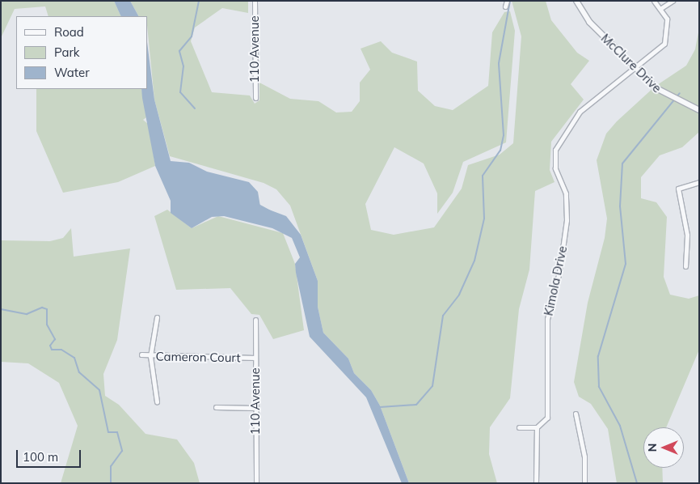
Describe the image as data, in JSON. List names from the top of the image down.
{
  "streets": {
    "street": [
      "110 Avenue",
      "McClure Drive",
      "Kimola Drive",
      "Cameron Court"
    ]
  },
  "crossings": [
    ["110 Avenue", "Cameron Court"],
    ["McClure Drive", "Kimola Drive"]
  ],
  "legend": ["Road", "Park", "Water"],
  "scale_bar": "100 m",
  "north": "left"
}
